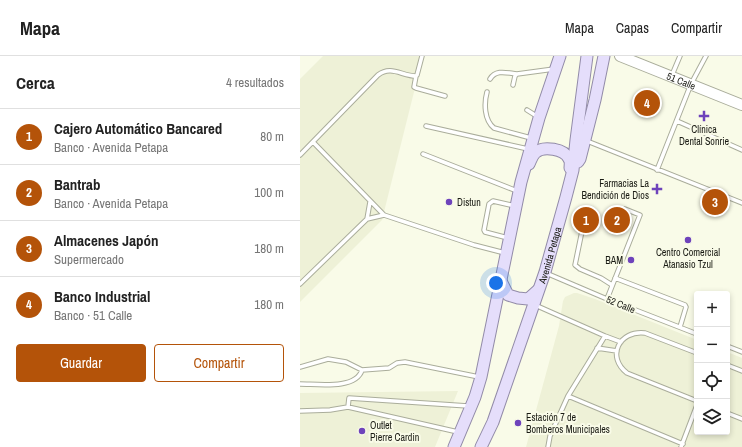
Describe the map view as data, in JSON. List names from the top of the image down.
{
  "streets": {
    "main road": ["Avenida Petapa"],
    "street": ["51 Calle"],
    "lane": ["52 Calle"]
  },
  "crossings": [
    ["Avenida Petapa", "52 Calle"]
  ],
  "places": {
    "health": ["Clínica Dental Sonrie", "Farmacias La Bendición de Dios"],
    "other": [
      "Distun",
      "Centro Comercial Atanasio Tzul",
      "BAM",
      "Estación 7 de Bomberos Municipales",
      "Outlet Pierre Cardin"
    ]
  },
  "page": {
    "header": "Mapa",
    "nav": ["Mapa", "Capas", "Compartir"],
    "heading": ["Cerca", "4 resultados"],
    "pins": [
      "4",
      "3",
      "1",
      "2"
    ],
    "list": [
      {
        "mark": "1",
        "name": "Cajero Automático Bancared",
        "note": "Banco · Avenida Petapa",
        "value": "80 m"
      },
      {
        "mark": "2",
        "name": "Bantrab",
        "note": "Banco · Avenida Petapa",
        "value": "100 m"
      },
      {
        "mark": "3",
        "name": "Almacenes Japón",
        "note": "Supermercado",
        "value": "180 m"
      },
      {
        "mark": "4",
        "name": "Banco Industrial",
        "note": "Banco · 51 Calle",
        "value": "180 m"
      }
    ],
    "map_buttons": ["+", "−"],
    "buttons": ["Guardar", "Compartir"]
  }
}
